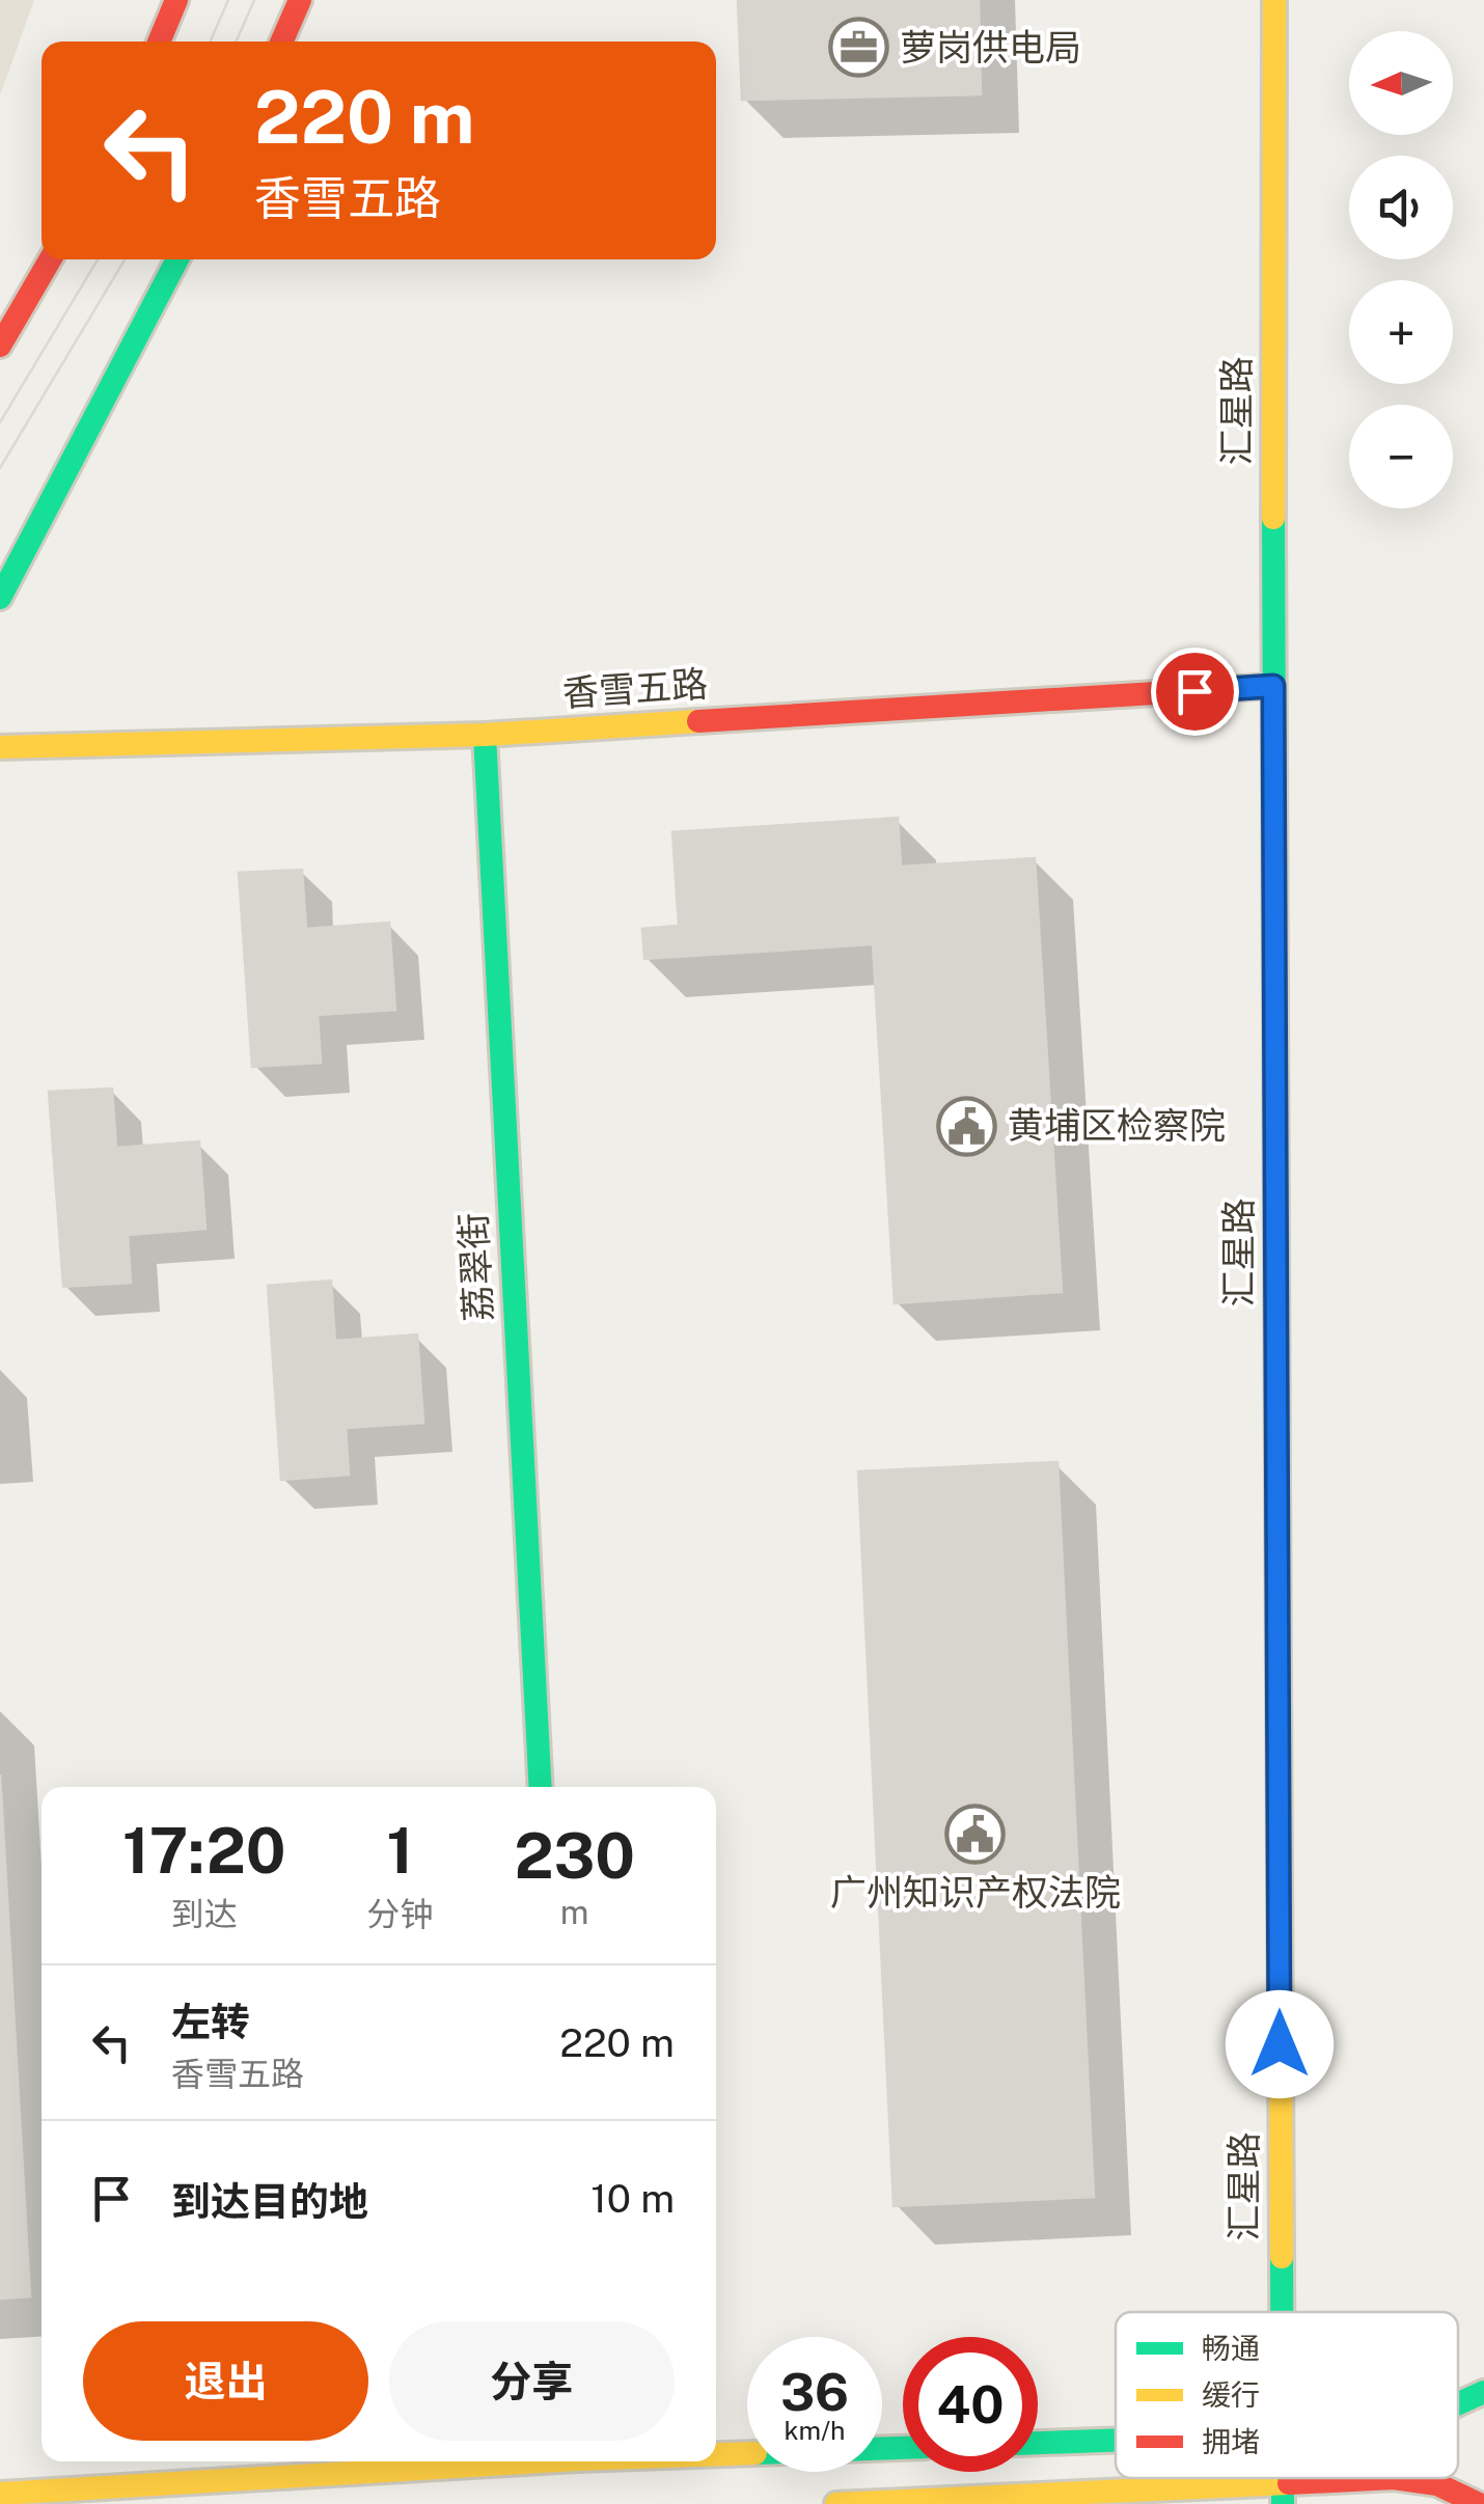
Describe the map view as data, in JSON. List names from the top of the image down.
{
  "streets": {
    "street": ["汇星路", "香雪五路", "荔翠街"]
  },
  "crossings": [
    ["汇星路", "香雪五路"],
    ["香雪五路", "荔翠街"]
  ],
  "places": {
    "office": ["萝岗供电局"],
    "public building": ["黄埔区检察院", "广州知识产权法院"]
  },
  "legend": ["畅通", "缓行", "拥堵"],
  "north": "left",
  "page": {
    "map_buttons": ["+", "−"],
    "turn": ["220 m", "香雪五路"],
    "eta": [
      "17:20",
      "到达",
      "1",
      "分钟",
      "230",
      "m"
    ],
    "list": [
      {
        "name": "左转",
        "note": "香雪五路",
        "value": "220 m"
      },
      {
        "name": "到达目的地",
        "value": "10 m"
      }
    ],
    "buttons": ["退出", "分享"],
    "speed": "36 km/h",
    "limit": "40"
  }
}
